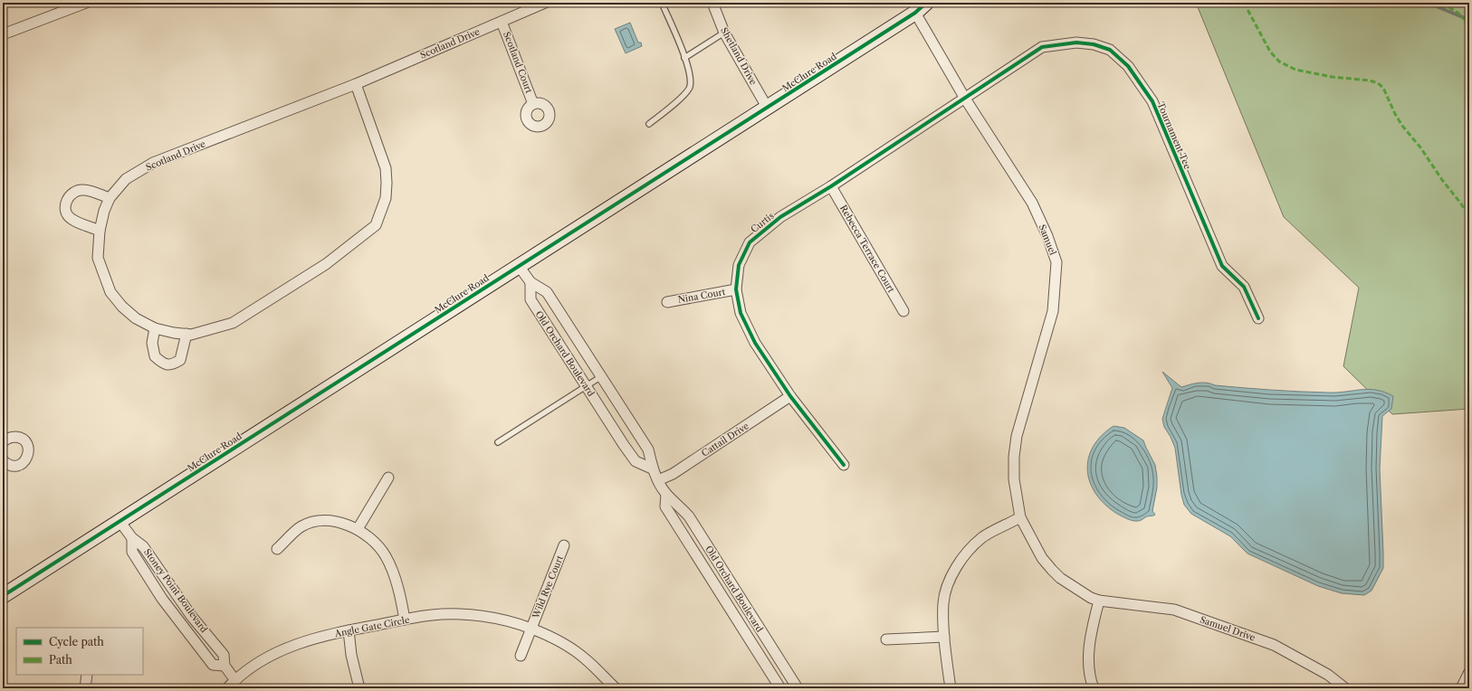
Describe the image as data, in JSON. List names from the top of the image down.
{
  "streets": {
    "street": [
      "Scotland Drive",
      "Shetland Drive",
      "Scotland Court",
      "McClure Road",
      "Tournament Tee",
      "Curtis",
      "Samuel",
      "Rebecca Terrace Court",
      "Nina Court",
      "Old Orchard Boulevard",
      "Cattail Drive",
      "Wild Rye Court",
      "Stoney Point Boulevard",
      "Angle Gate Circle",
      "Samuel Drive"
    ]
  },
  "crossings": [
    ["Scotland Drive", "Scotland Court"],
    ["Shetland Drive", "McClure Road"],
    ["McClure Road", "Samuel"],
    ["McClure Road", "Old Orchard Boulevard"],
    ["McClure Road", "Stoney Point Boulevard"],
    ["Tournament Tee", "Curtis"],
    ["Tournament Tee", "Samuel"],
    ["Curtis", "Samuel"],
    ["Curtis", "Rebecca Terrace Court"],
    ["Curtis", "Nina Court"],
    ["Curtis", "Cattail Drive"],
    ["Samuel", "Samuel Drive"],
    ["Old Orchard Boulevard", "Cattail Drive"],
    ["Wild Rye Court", "Angle Gate Circle"],
    ["Stoney Point Boulevard", "Angle Gate Circle"]
  ],
  "legend": ["Cycle path", "Path"]
}
